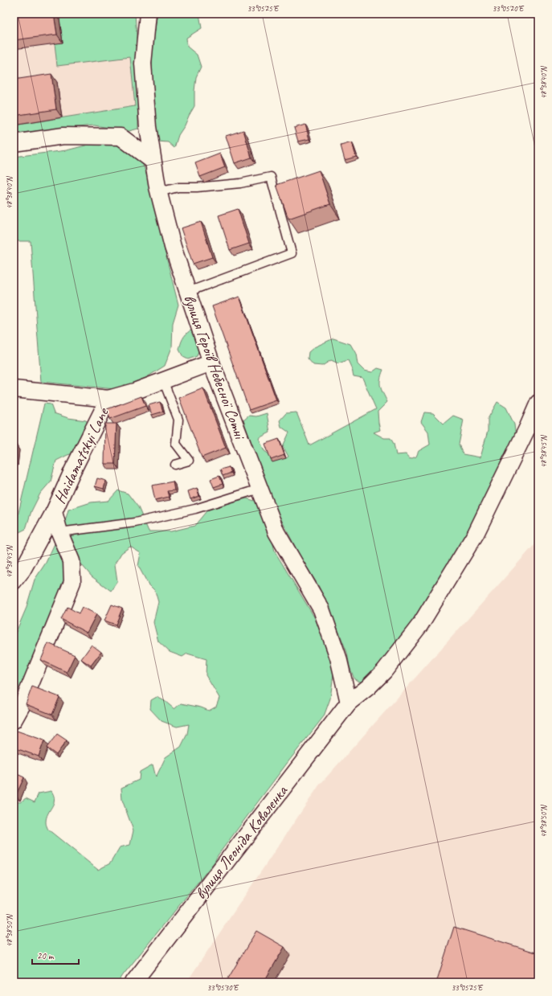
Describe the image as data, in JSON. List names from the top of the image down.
{
  "streets": {
    "street": ["вулиця Героїв Небесної Сотні", "Haidamatskyi Lane", "вулиця Леоніда Коваленка"]
  },
  "crossings": [
    ["вулиця Героїв Небесної Сотні", "вулиця Леоніда Коваленка"]
  ],
  "scale_bar": "20 m",
  "coordinates": [
    "33°05'25\"E",
    "33°05'20\"E",
    "48°38'40\"N",
    "48°38'45\"N",
    "48°38'50\"N",
    "33°05'30\"E"
  ]
}
